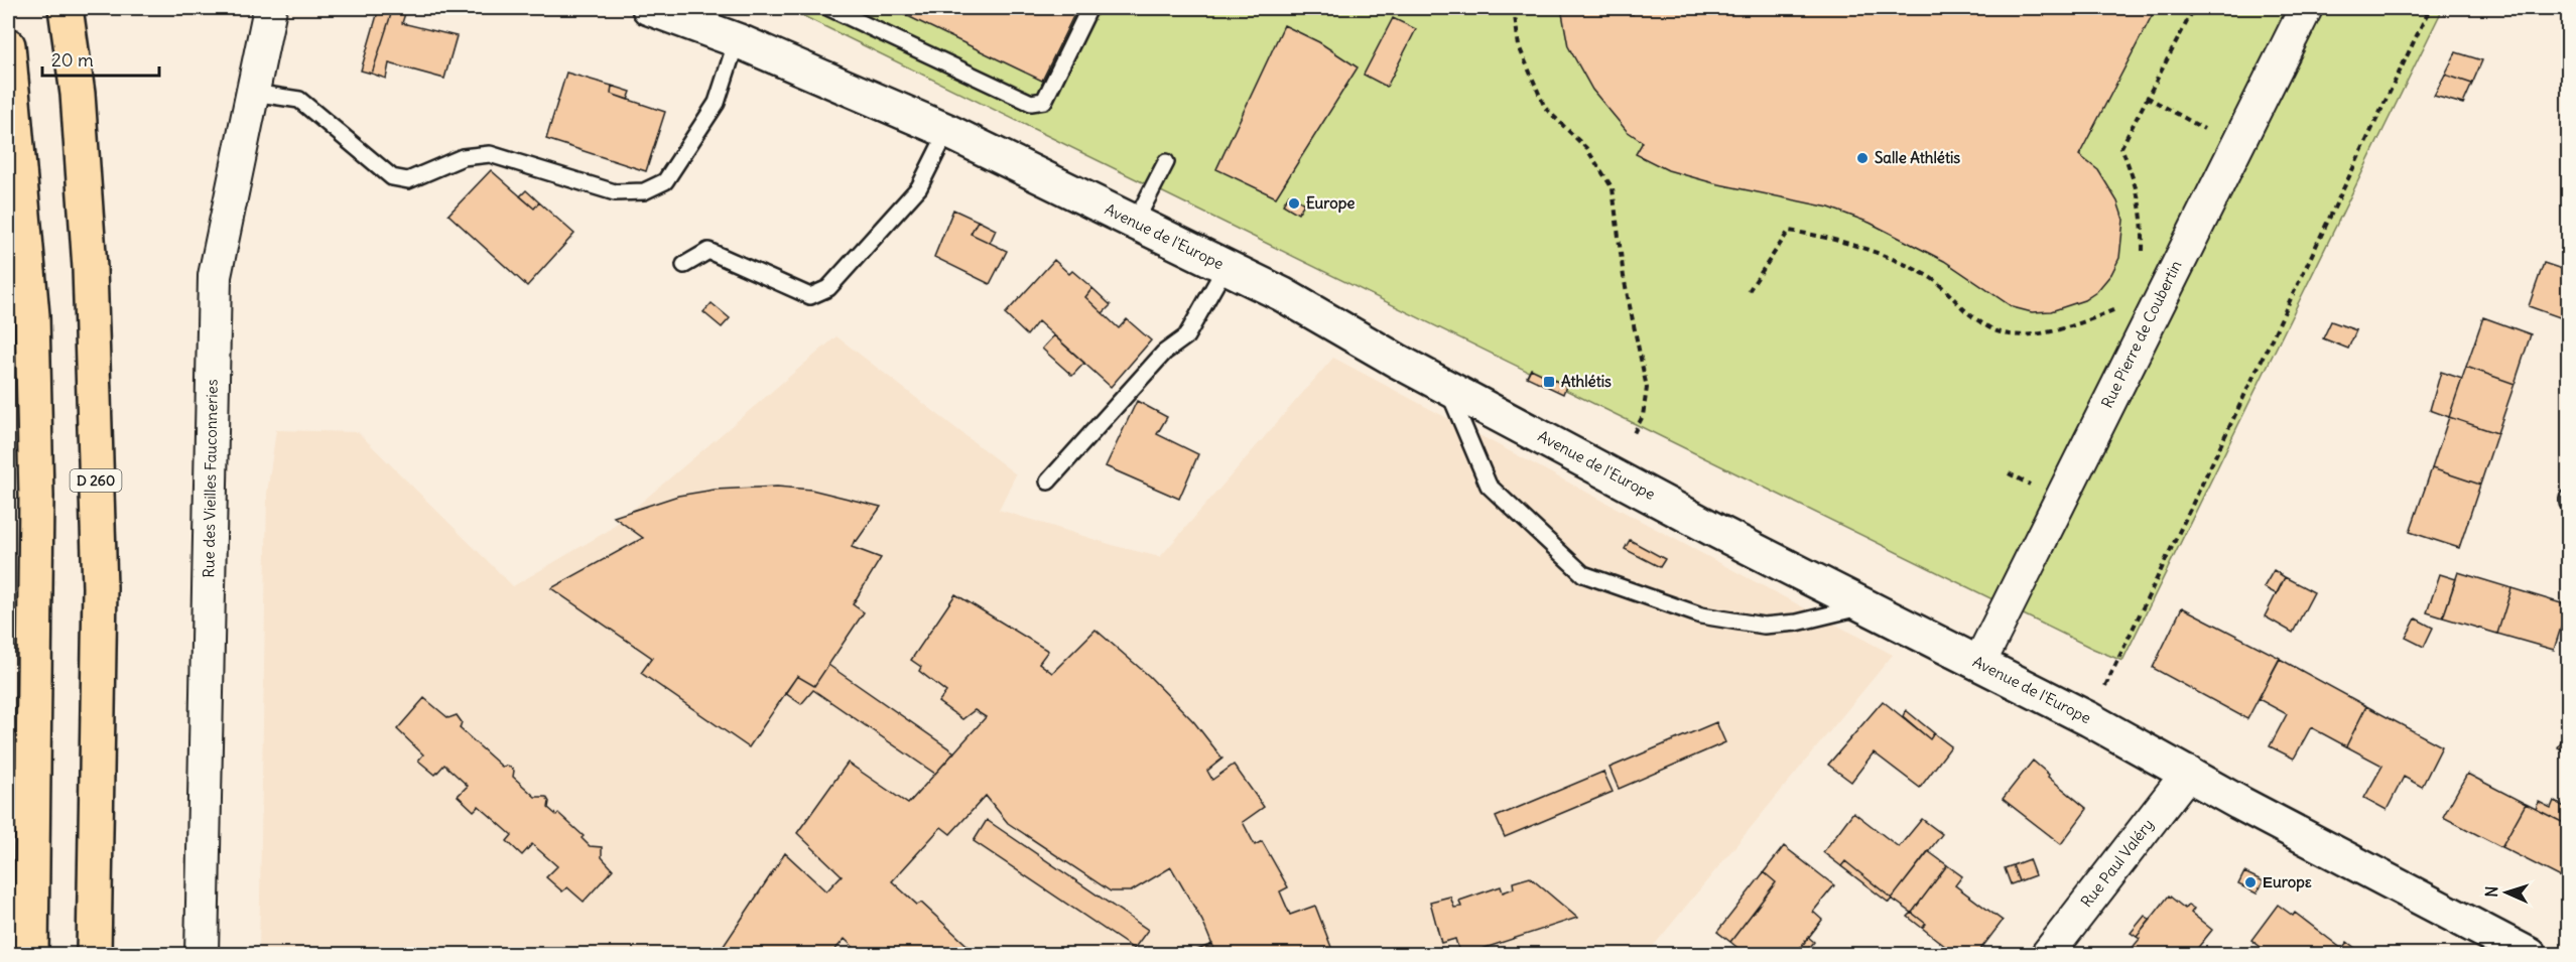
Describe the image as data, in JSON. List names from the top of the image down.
{
  "streets": {
    "highway": ["D 260"],
    "street": [
      "Avenue de l'Europe",
      "Rue Pierre de Coubertin",
      "Rue des Vieilles Fauconneries",
      "Rue Paul Valéry"
    ]
  },
  "crossings": [
    ["Avenue de l'Europe", "Rue Pierre de Coubertin"],
    ["Avenue de l'Europe", "Rue Paul Valéry"]
  ],
  "places": {
    "other": ["Salle Athlétis", "Europe", "Εuropε"],
    "transit": ["Athlétis"]
  },
  "scale_bar": "20 m",
  "north": "left"
}
